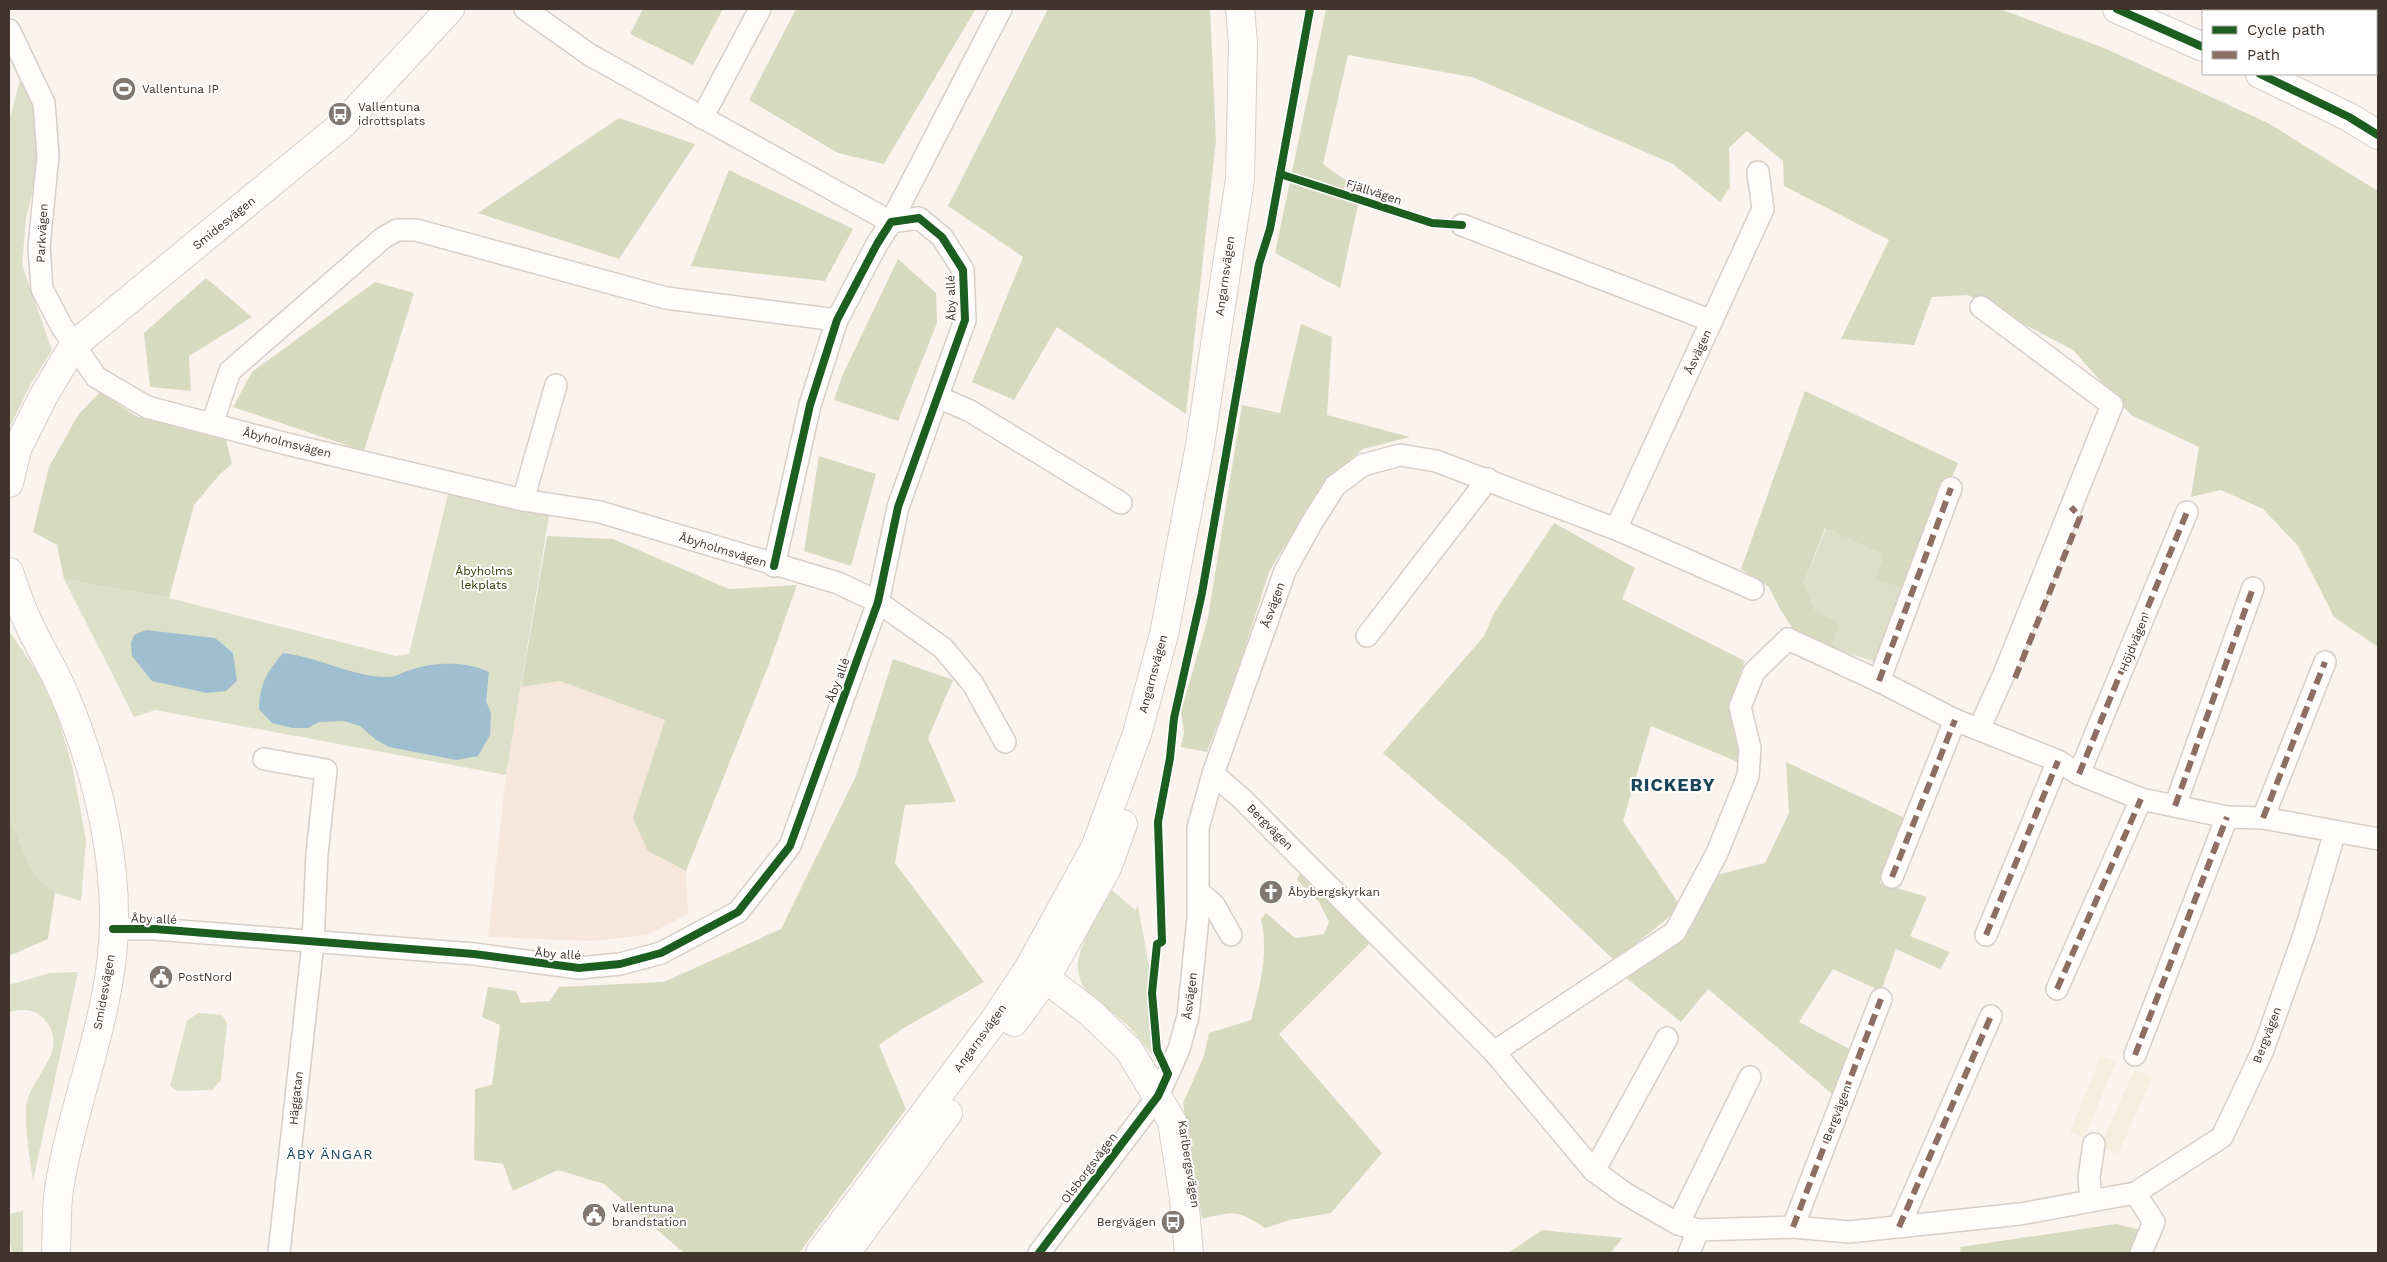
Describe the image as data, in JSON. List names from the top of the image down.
{
  "streets": {
    "main road": ["Smidesvägen", "Angarnsvägen", "Karlbergsvägen"],
    "street": [
      "Parkvägen",
      "Åby allé",
      "Åsvägen",
      "Åbyholmsvägen",
      "Höjdvägen",
      "Bergvägen",
      "Häggatan",
      "Olsborgsvägen"
    ],
    "cycle path": ["Fjällvägen"]
  },
  "crossings": [
    ["Smidesvägen", "Parkvägen"],
    ["Smidesvägen", "Åby allé"],
    ["Smidesvägen", "Åbyholmsvägen"],
    ["Parkvägen", "Åbyholmsvägen"],
    ["Angarnsvägen", "Karlbergsvägen"],
    ["Åby allé", "Åbyholmsvägen"],
    ["Åby allé", "Häggatan"],
    ["Åsvägen", "Bergvägen"],
    ["Åsvägen", "Karlbergsvägen"],
    ["Åsvägen", "Olsborgsvägen"],
    ["Karlbergsvägen", "Olsborgsvägen"]
  ],
  "districts": ["RICKEBY", "ÅBY ÄNGAR"],
  "parks": ["Åbyholms lekplats"],
  "places": {
    "sports": ["Vallentuna IP"],
    "bus stop": ["Vallentuna idrottsplats", "Bergvägen"],
    "church": ["Åbybergskyrkan"],
    "public building": ["PostNord", "Vallentuna brandstation"]
  },
  "legend": ["Cycle path", "Path"]
}
